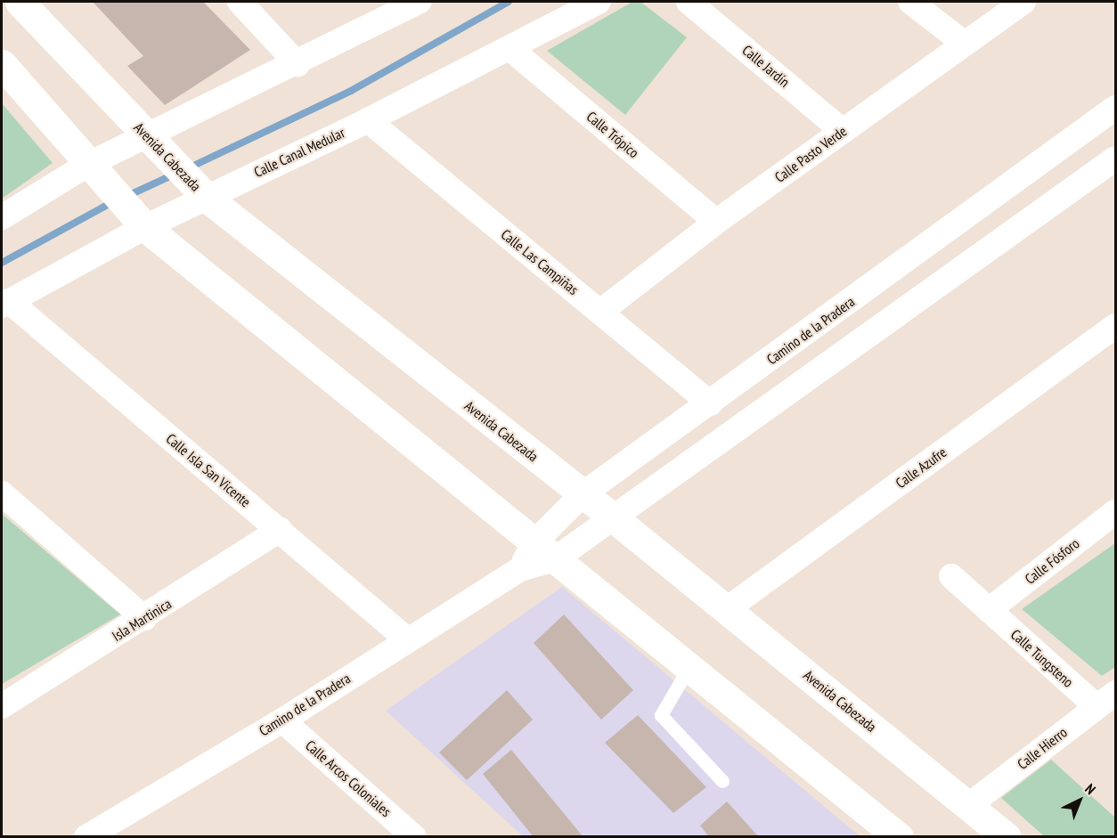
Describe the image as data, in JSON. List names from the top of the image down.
{
  "streets": {
    "main road": ["Avenida Cabezada"],
    "street": [
      "Calle Jardín",
      "Calle Trópico",
      "Calle Canal Medular",
      "Calle Pasto Verde",
      "Calle Las Campiñas",
      "Camino de la Pradera",
      "Calle Azufre",
      "Calle Isla San Vicente",
      "Calle Fósforo",
      "Isla Martinica",
      "Calle Tungsteno",
      "Calle Hierro",
      "Calle Arcos Coloniales"
    ]
  },
  "crossings": [
    ["Calle Jardín", "Calle Pasto Verde"],
    ["Calle Trópico", "Calle Canal Medular"],
    ["Calle Trópico", "Calle Pasto Verde"],
    ["Calle Canal Medular", "Avenida Cabezada"],
    ["Calle Canal Medular", "Calle Las Campiñas"],
    ["Calle Canal Medular", "Calle Isla San Vicente"],
    ["Calle Pasto Verde", "Calle Las Campiñas"],
    ["Avenida Cabezada", "Camino de la Pradera"],
    ["Avenida Cabezada", "Calle Azufre"],
    ["Avenida Cabezada", "Calle Hierro"],
    ["Calle Las Campiñas", "Camino de la Pradera"],
    ["Camino de la Pradera", "Calle Isla San Vicente"],
    ["Camino de la Pradera", "Calle Arcos Coloniales"],
    ["Calle Isla San Vicente", "Isla Martinica"],
    ["Calle Fósforo", "Calle Tungsteno"],
    ["Calle Tungsteno", "Calle Hierro"]
  ],
  "north": "top right"
}
